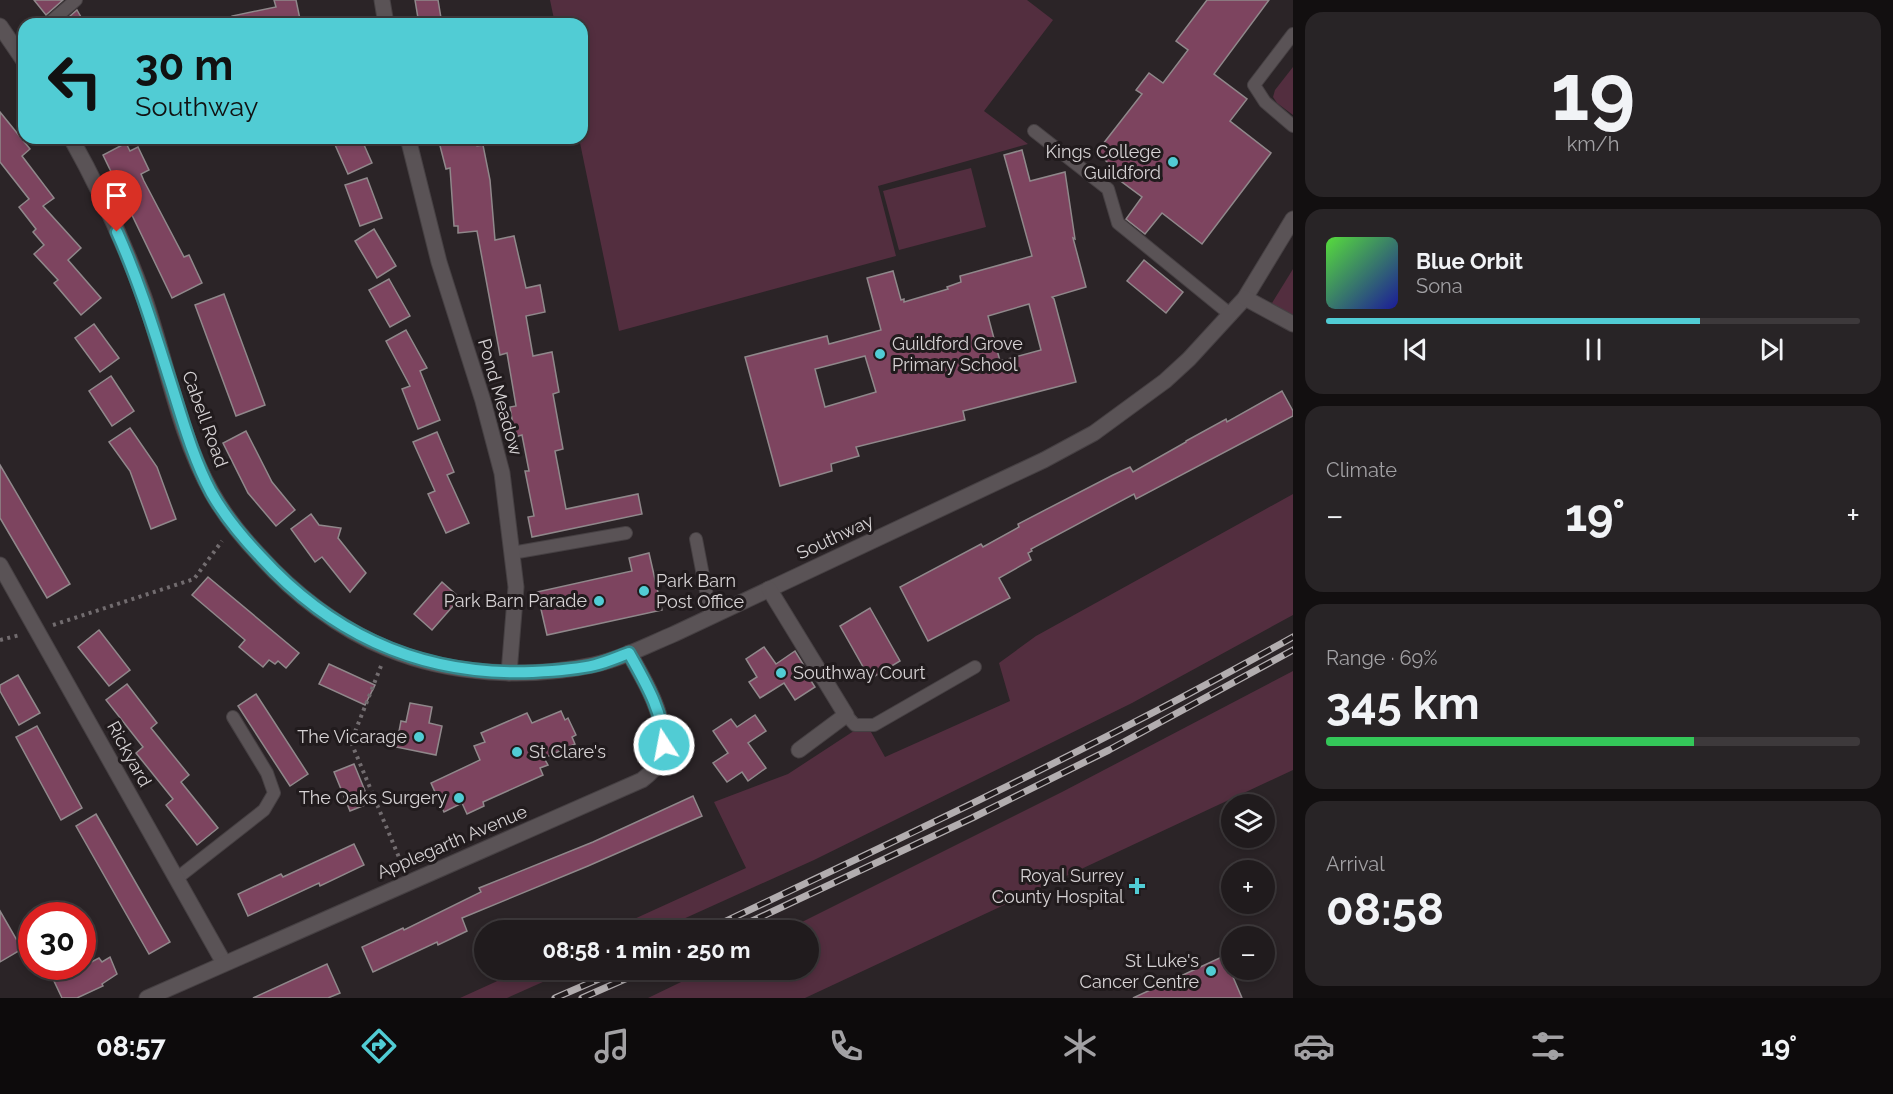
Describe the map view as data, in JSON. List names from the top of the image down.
{
  "streets": {
    "street": [
      "Pond Meadow",
      "Cabell Road",
      "Southway",
      "Rickyard",
      "Applegarth Avenue"
    ]
  },
  "crossings": [
    ["Pond Meadow", "Southway"],
    ["Cabell Road", "Southway"],
    ["Southway", "Applegarth Avenue"],
    ["Rickyard", "Applegarth Avenue"]
  ],
  "places": {
    "other": [
      "Kings College Guildford",
      "Guildford Grove Primary School",
      "Park Barn Post Office",
      "Park Barn Parade",
      "Southway Court",
      "The Vicarage",
      "St Clare's",
      "The Oaks Surgery",
      "St Luke's Cancer Centre"
    ],
    "health": ["Royal Surrey County Hospital"]
  },
  "page": {
    "tile": [
      ["19", "km/h"],
      "Climate",
      ["Range · 69%", "345 km"],
      ["Arrival", "08:58"]
    ],
    "turn": ["30 m", "Southway"],
    "song": ["Blue Orbit", "Sona"],
    "heat": ["−", "19°", "+"],
    "map_buttons": ["+", "−"],
    "limit": "30",
    "trip": "08:58 · 1 min · 250 m",
    "tabs": ["08:57", "19°"]
  }
}
